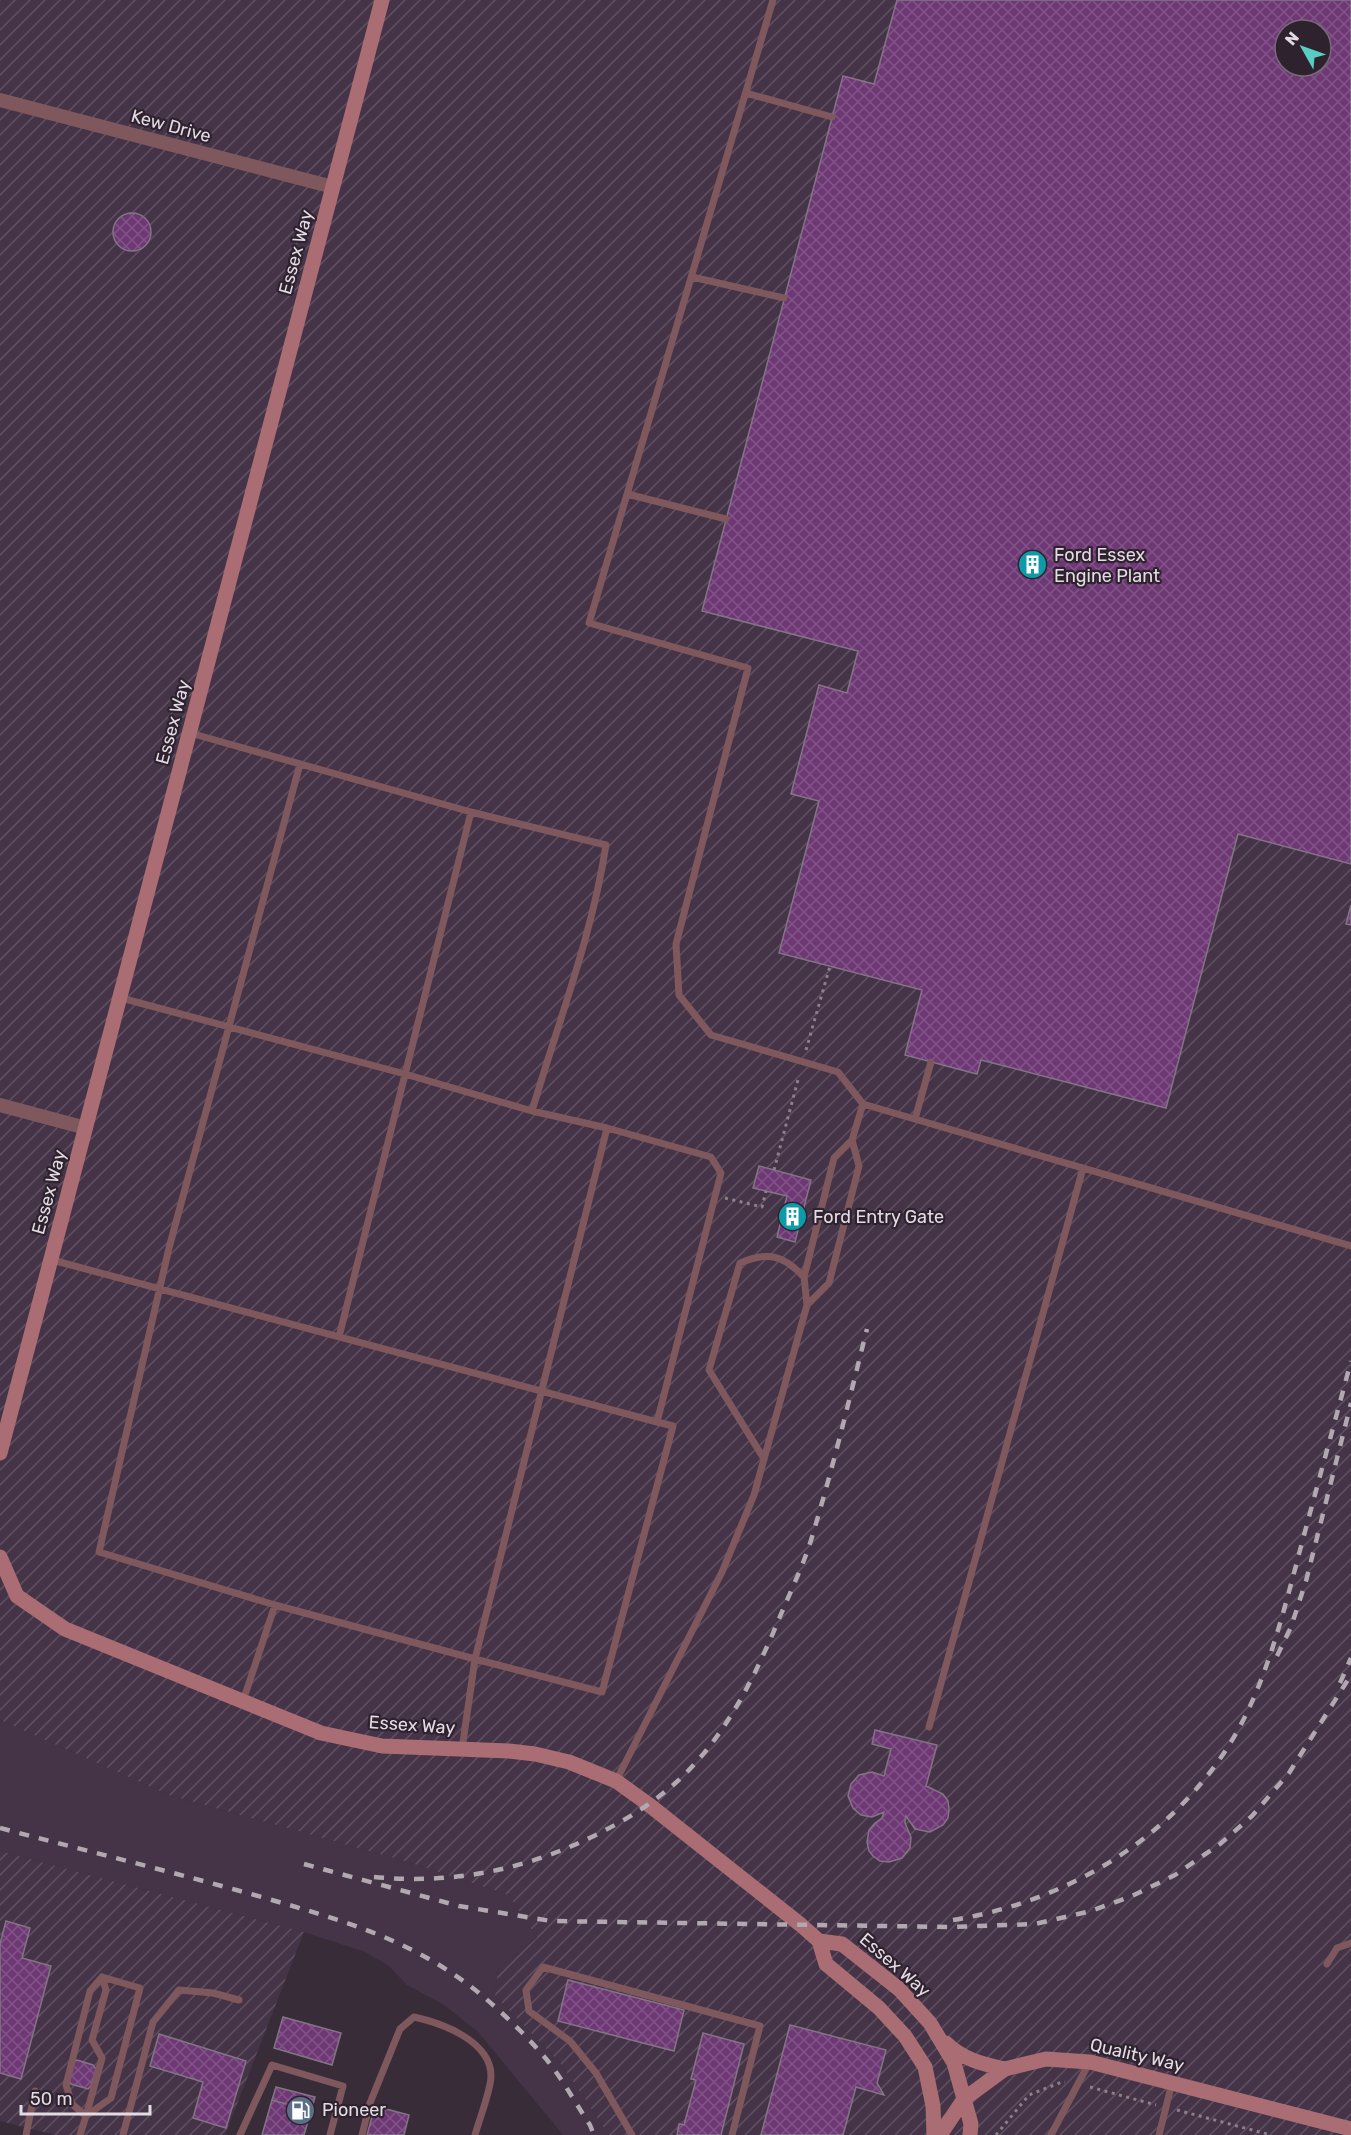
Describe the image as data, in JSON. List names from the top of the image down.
{
  "streets": {
    "street": ["Kew Drive", "Essex Way", "Quality Way"]
  },
  "crossings": [
    ["Kew Drive", "Essex Way"],
    ["Essex Way", "Quality Way"]
  ],
  "places": {
    "building": ["Ford Essex Engine Plant", "Ford Entry Gate"],
    "fuel station": ["Pioneer"]
  },
  "scale_bar": "50 m",
  "north": "top left"
}
